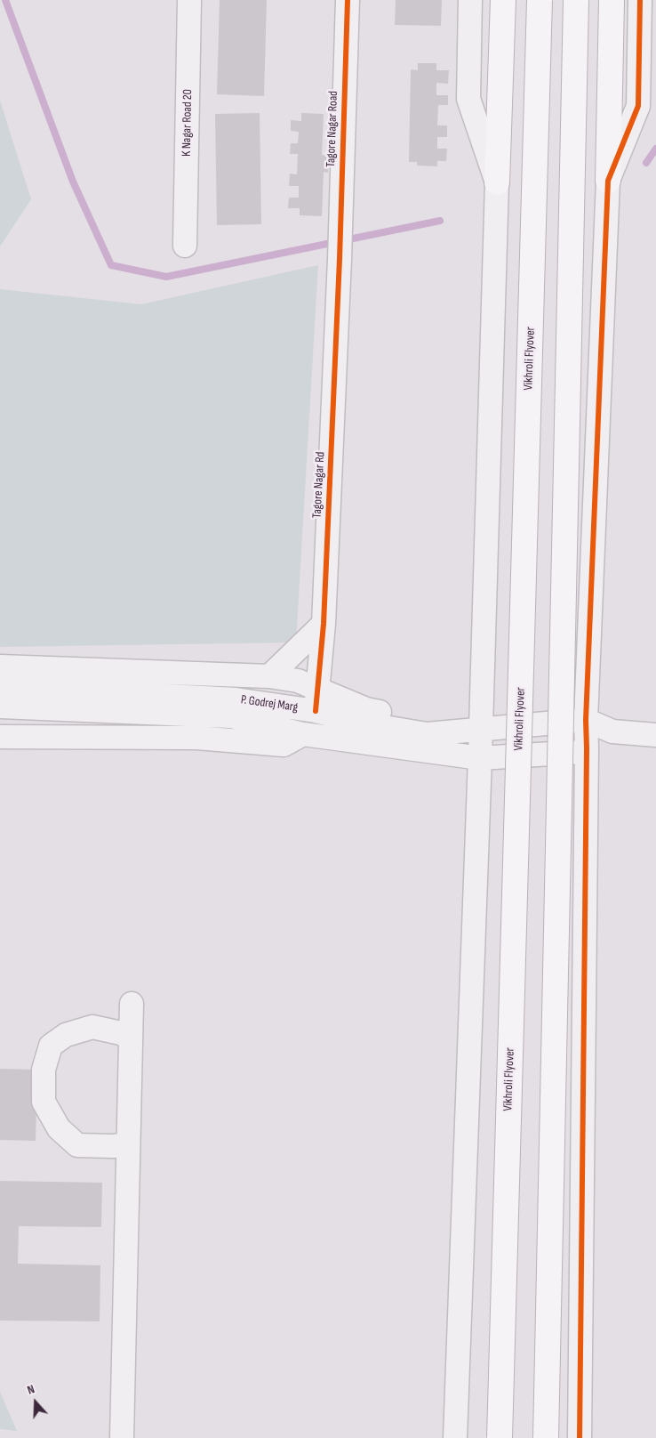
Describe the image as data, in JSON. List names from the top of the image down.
{
  "streets": {
    "highway": ["Vikhroli Flyover"],
    "street": [
      "K Nagar Road 20",
      "Tagore Nagar Road",
      "Tagore Nagar Rd",
      "P. Godrej Marg"
    ]
  },
  "crossings": [
    ["Tagore Nagar Road", "Tagore Nagar Rd"],
    ["Tagore Nagar Rd", "P. Godrej Marg"]
  ],
  "north": "top"
}
